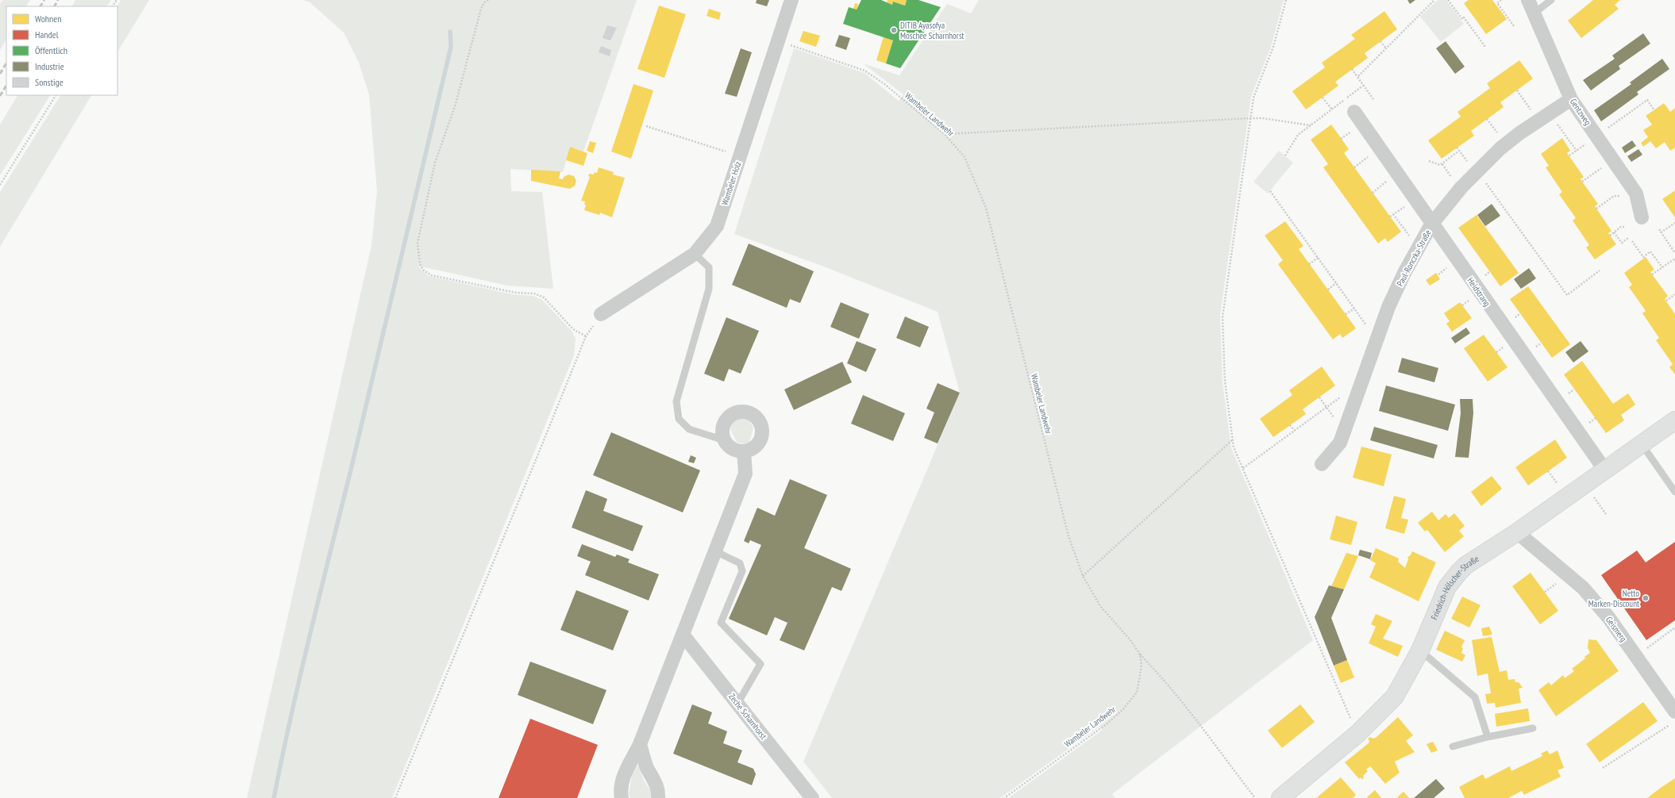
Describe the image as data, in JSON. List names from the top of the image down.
{
  "streets": {
    "street": [
      "Gentzweg",
      "Wambeler Holz",
      "Paul-Ronczka-Straße",
      "Heidstrang",
      "Friedrich-Hölscher-Straße",
      "Geismerg",
      "Zeche Scharnhorst"
    ],
    "path": ["Wambeler Landwehr"]
  },
  "crossings": [
    ["Gentzweg", "Paul-Ronczka-Straße"],
    ["Wambeler Landwehr", "Wambeler Holz"],
    ["Paul-Ronczka-Straße", "Heidstrang"],
    ["Heidstrang", "Friedrich-Hölscher-Straße"],
    ["Friedrich-Hölscher-Straße", "Geismerg"]
  ],
  "places": ["DITIB Ayasofya Moschee Scharnhorst", "Netto Marken-Discount"],
  "legend": [
    "Wohnen",
    "Handel",
    "Öffentlich",
    "Industrie",
    "Sonstige"
  ]
}
